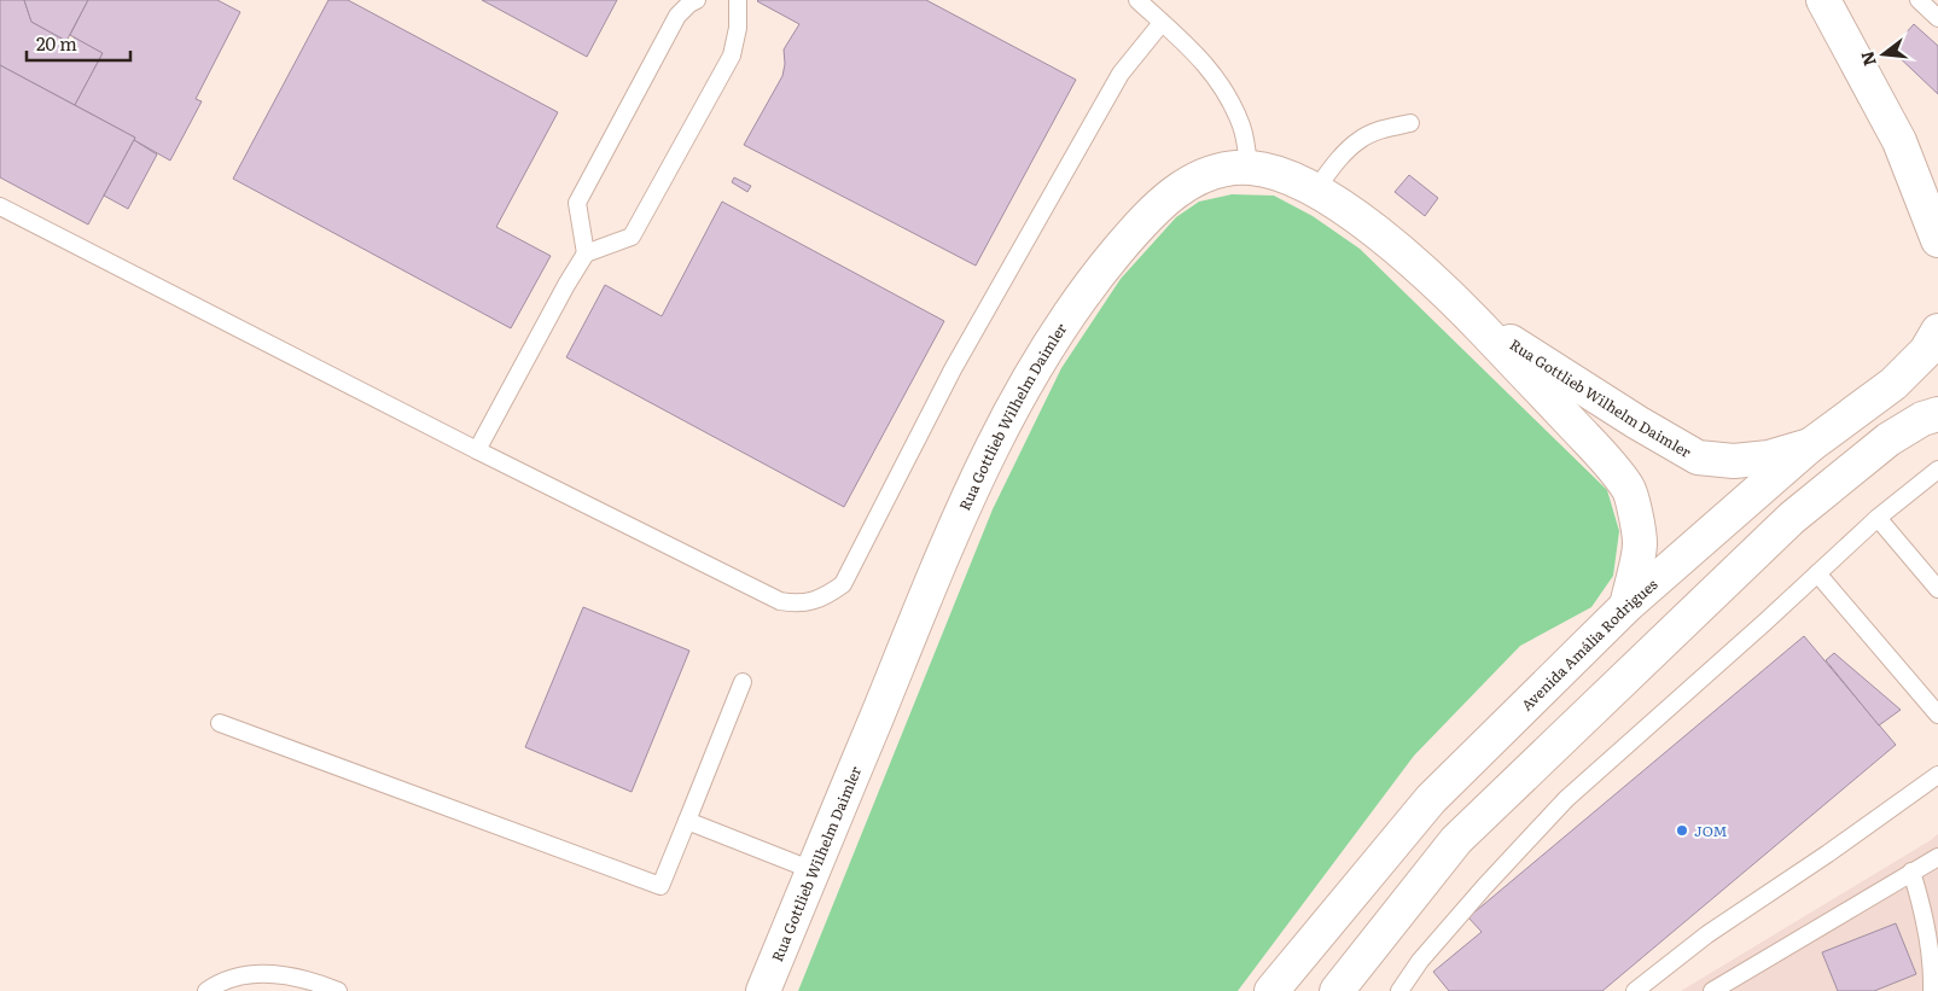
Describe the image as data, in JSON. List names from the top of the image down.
{
  "streets": {
    "street": ["Rua Gottlieb Wilhelm Daimler", "Avenida Amália Rodrigues"]
  },
  "crossings": [
    ["Rua Gottlieb Wilhelm Daimler", "Avenida Amália Rodrigues"]
  ],
  "places": ["JOM"],
  "scale_bar": "20 m",
  "north": "left"
}
